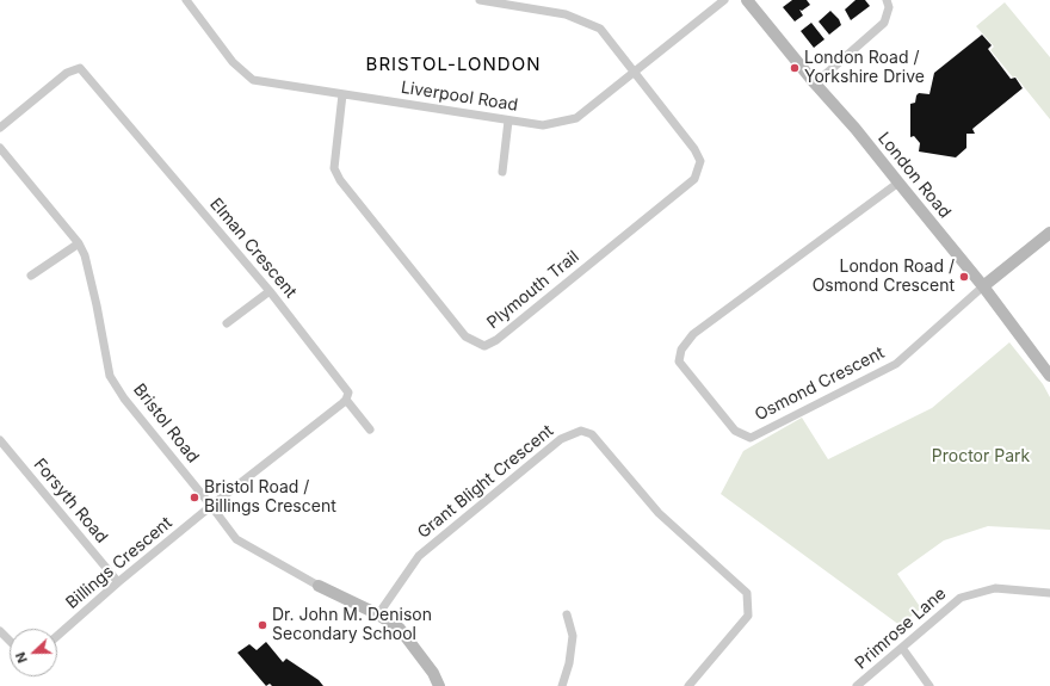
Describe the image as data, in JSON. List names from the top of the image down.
{
  "streets": {
    "street": [
      "Liverpool Road",
      "London Road",
      "Elman Crescent",
      "Plymouth Trail",
      "Osmond Crescent",
      "Bristol Road",
      "Grant Blight Crescent",
      "Forsyth Road",
      "Billings Crescent",
      "Primrose Lane"
    ]
  },
  "crossings": [
    ["Liverpool Road", "Plymouth Trail"],
    ["London Road", "Osmond Crescent"],
    ["Bristol Road", "Grant Blight Crescent"],
    ["Bristol Road", "Billings Crescent"],
    ["Forsyth Road", "Billings Crescent"]
  ],
  "districts": ["BRISTOL-LONDON"],
  "parks": ["Proctor Park"],
  "places": [
    "London Road / Yorkshire Drive",
    "London Road / Osmond Crescent",
    "Bristol Road / Billings Crescent",
    "Dr. John M. Denison Secondary School"
  ],
  "north": "left"
}
